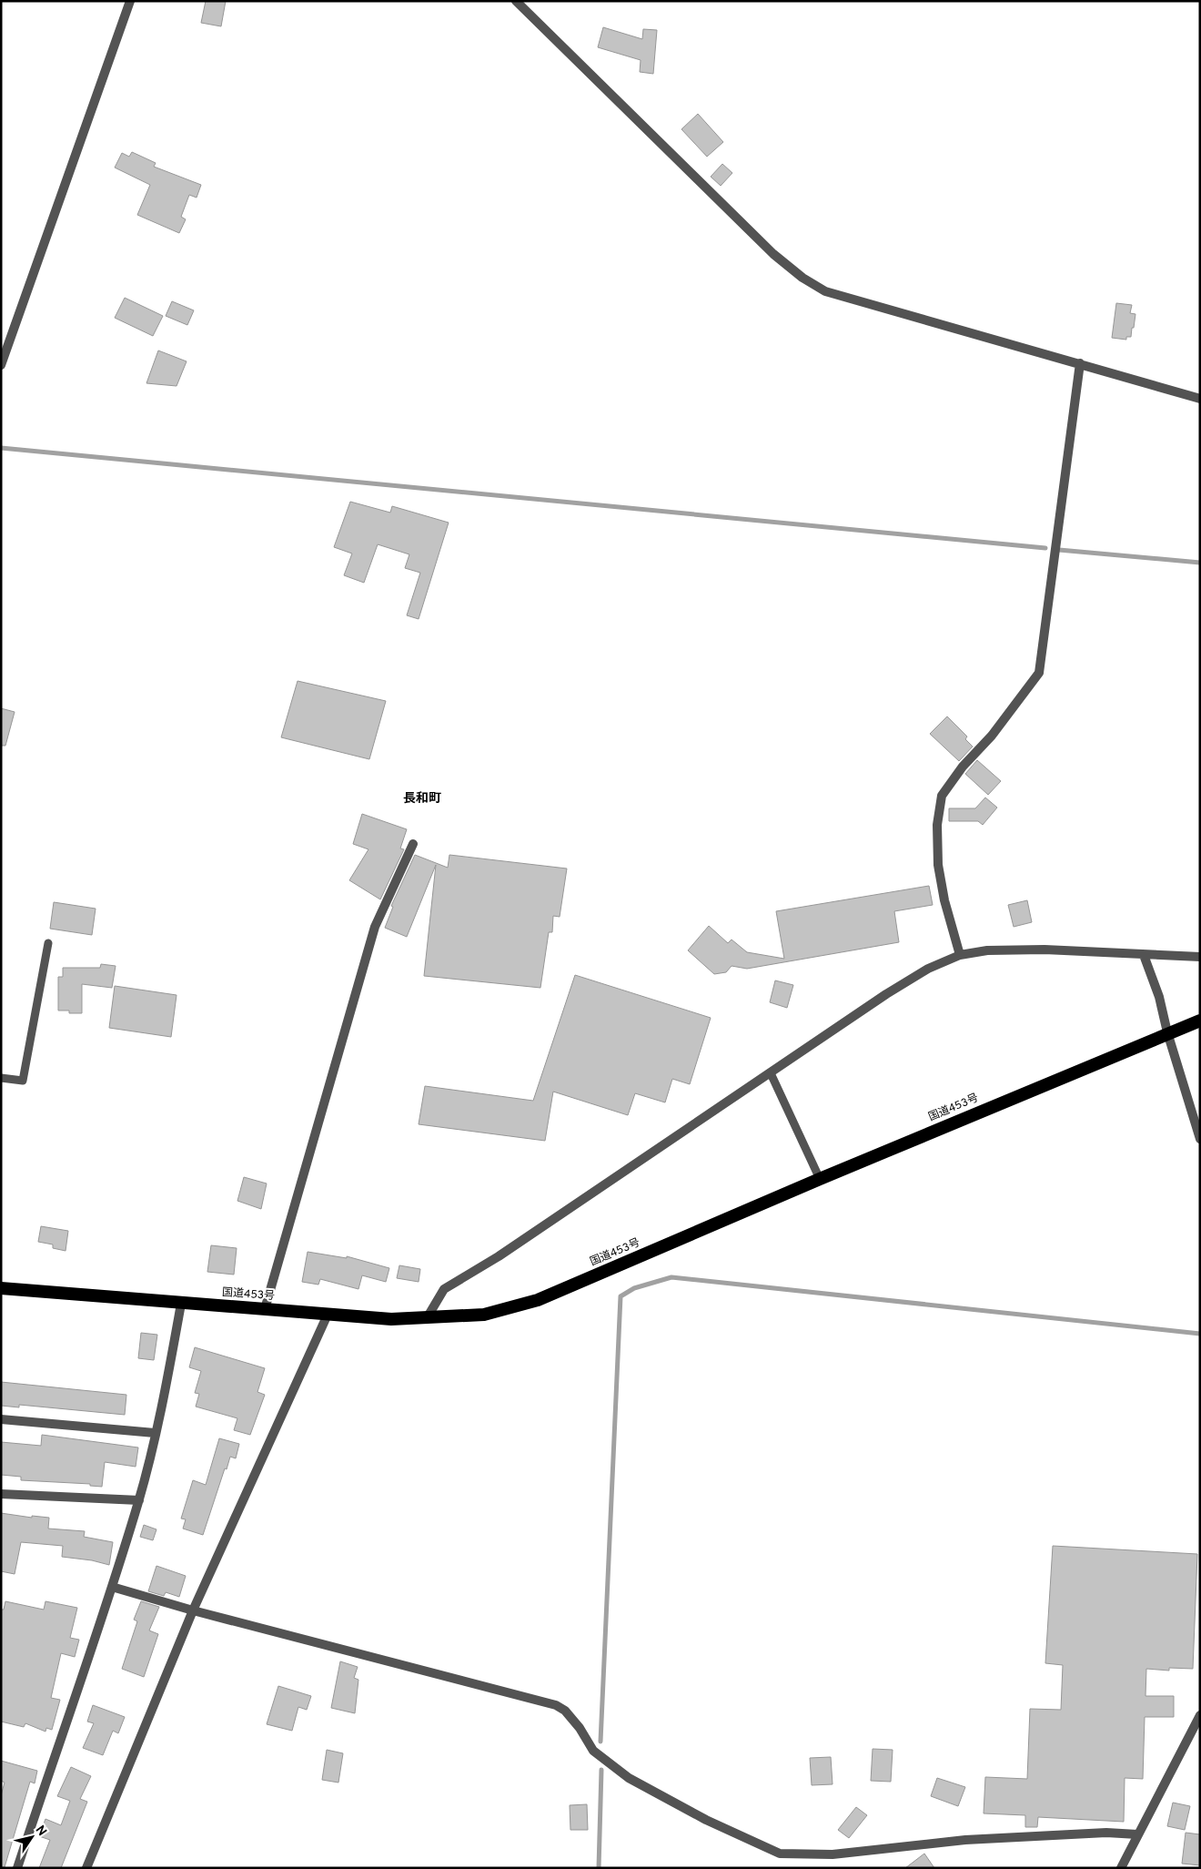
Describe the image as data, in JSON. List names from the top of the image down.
{
  "streets": {
    "highway": ["国道453号"]
  },
  "districts": ["長和町"],
  "north": "top right"
}
